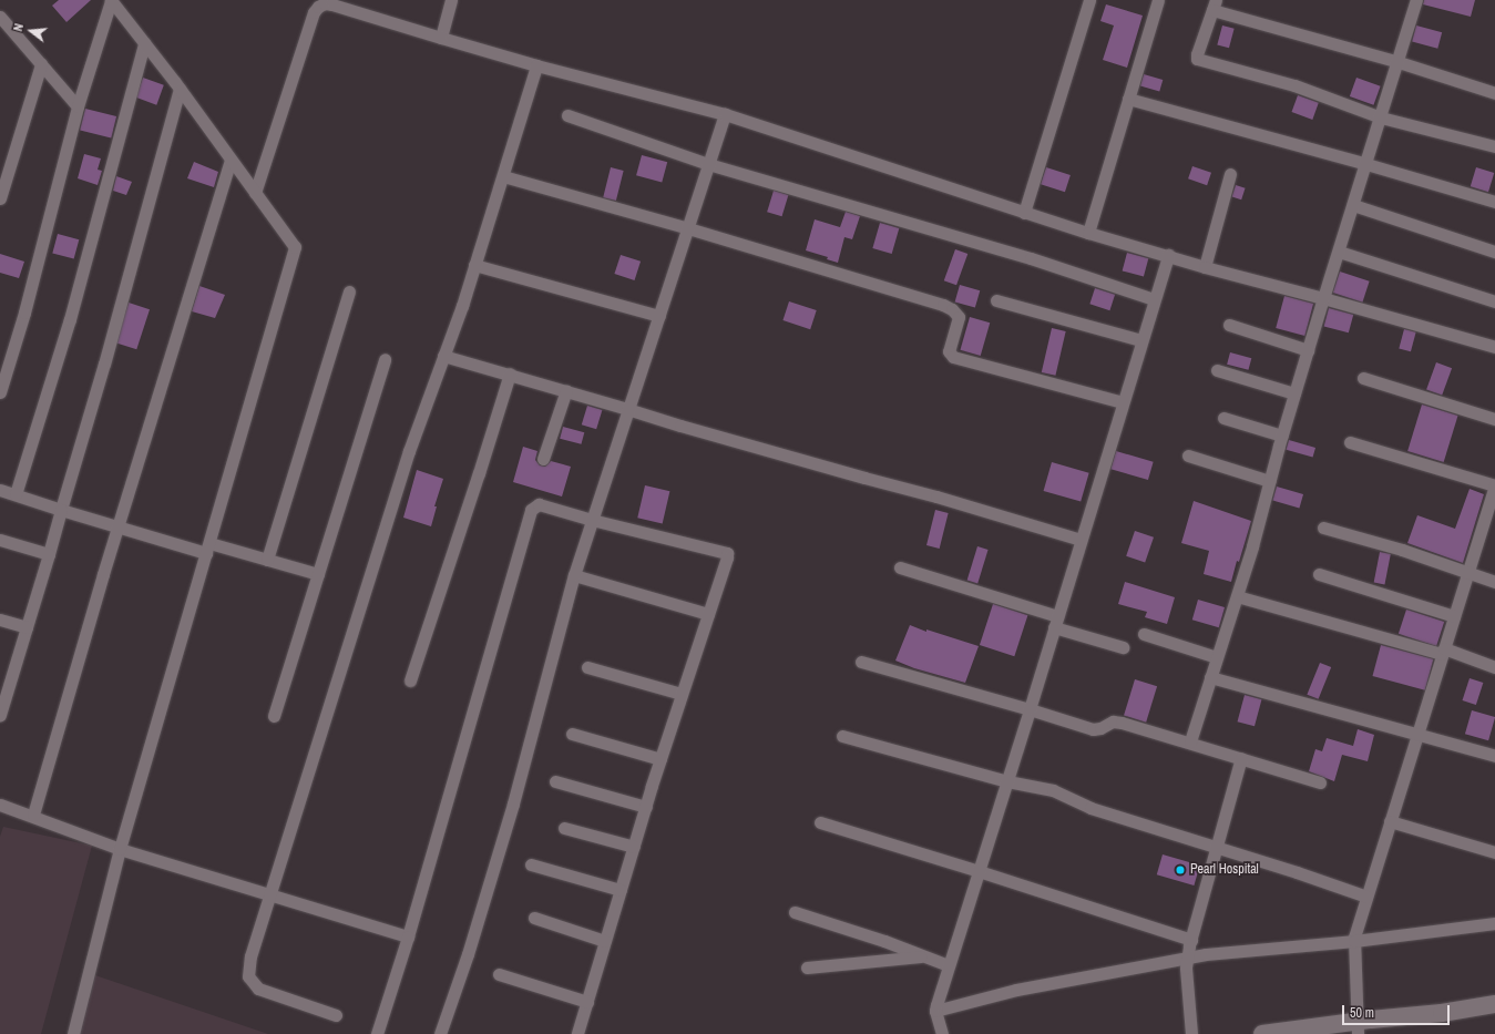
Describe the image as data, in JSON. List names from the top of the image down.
{
  "places": ["Pearl Hospital"],
  "scale_bar": "50 m",
  "north": "left"
}
